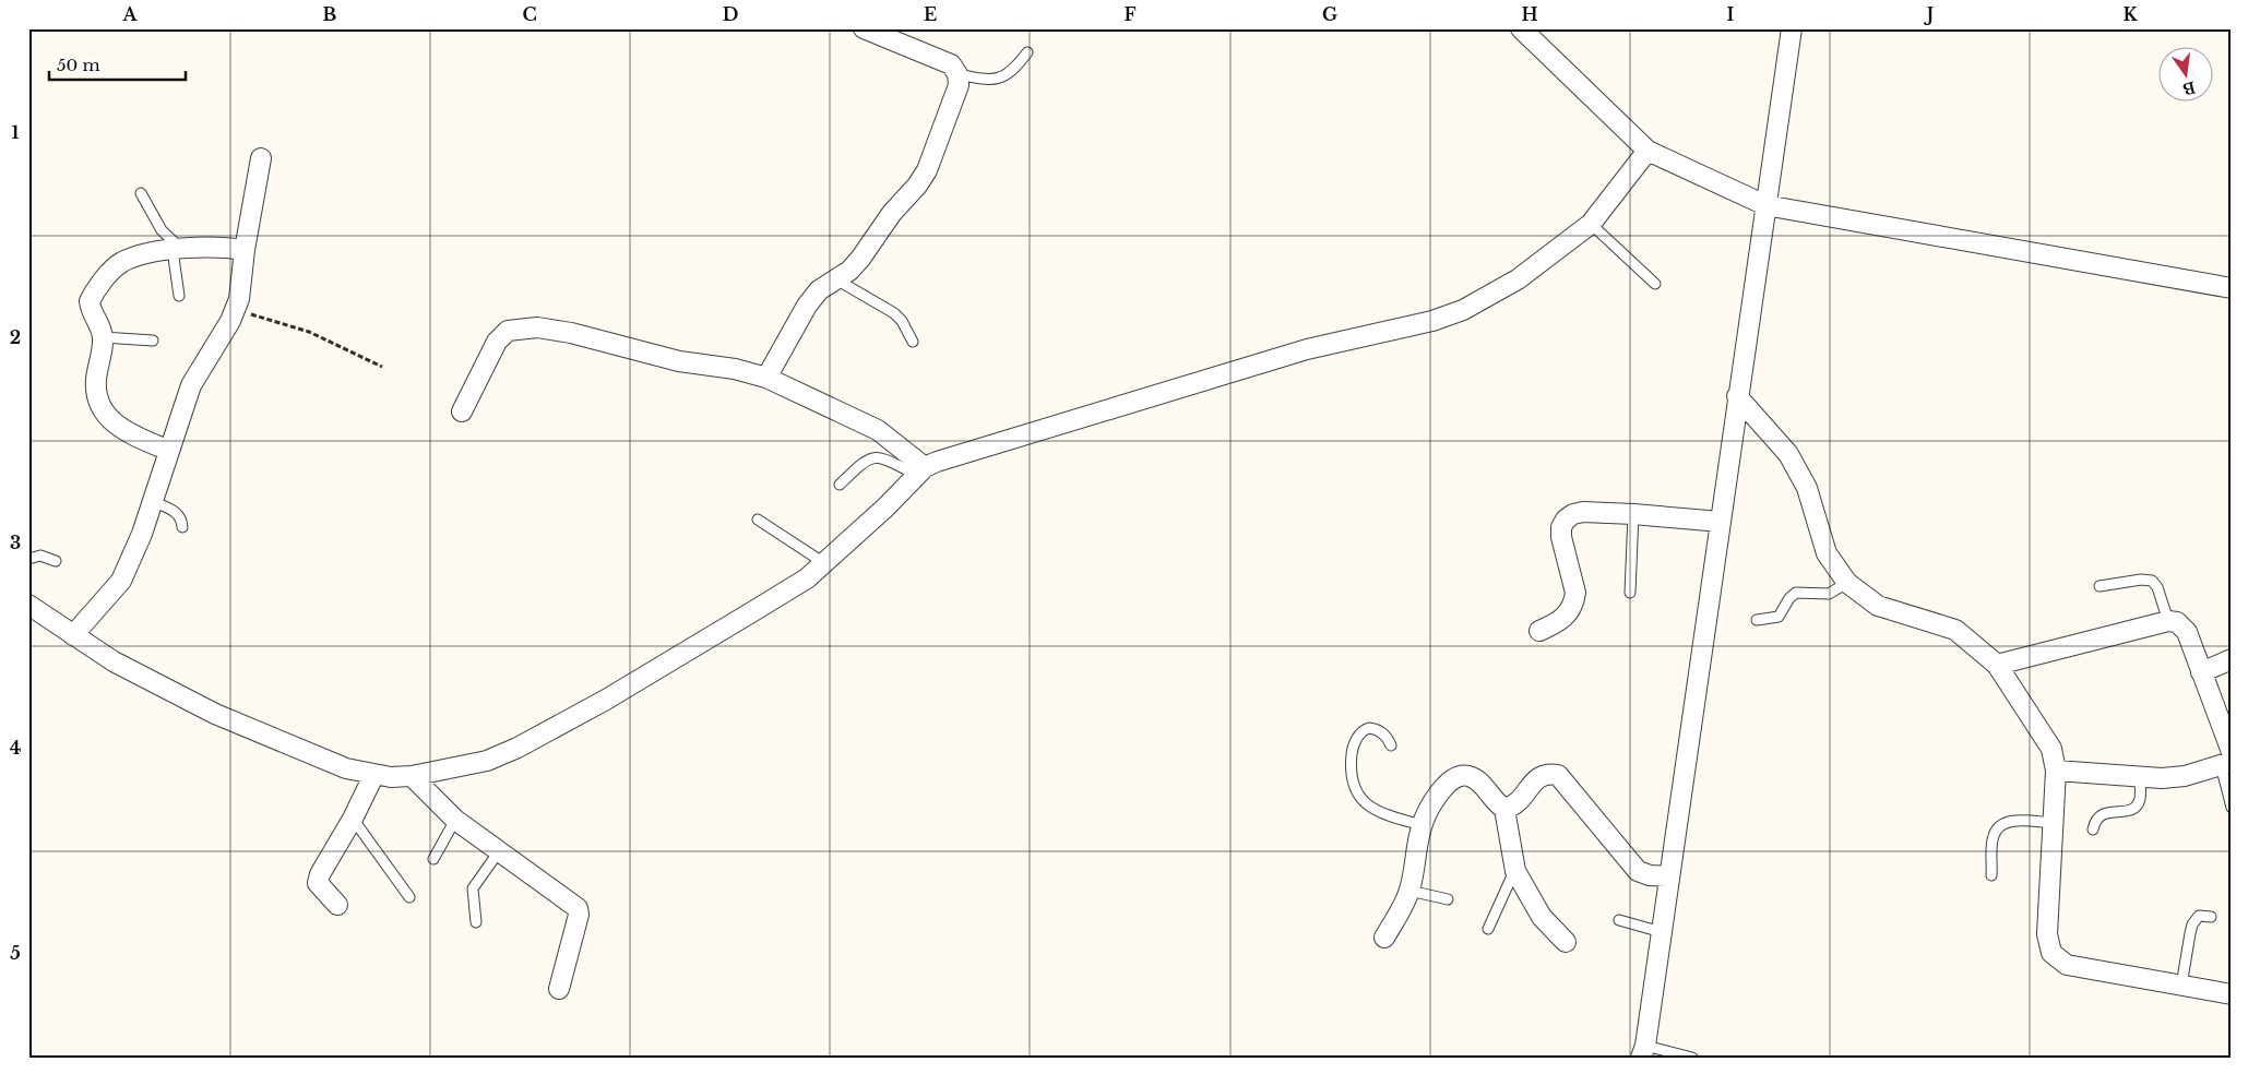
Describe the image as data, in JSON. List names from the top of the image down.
{
  "scale_bar": "50 m",
  "north": "bottom",
  "grid": {
    "columns": [
      "A",
      "B",
      "C",
      "D",
      "E",
      "F",
      "G",
      "H",
      "I",
      "J",
      "K"
    ],
    "rows": [
      "1",
      "2",
      "3",
      "4",
      "5"
    ]
  }
}
